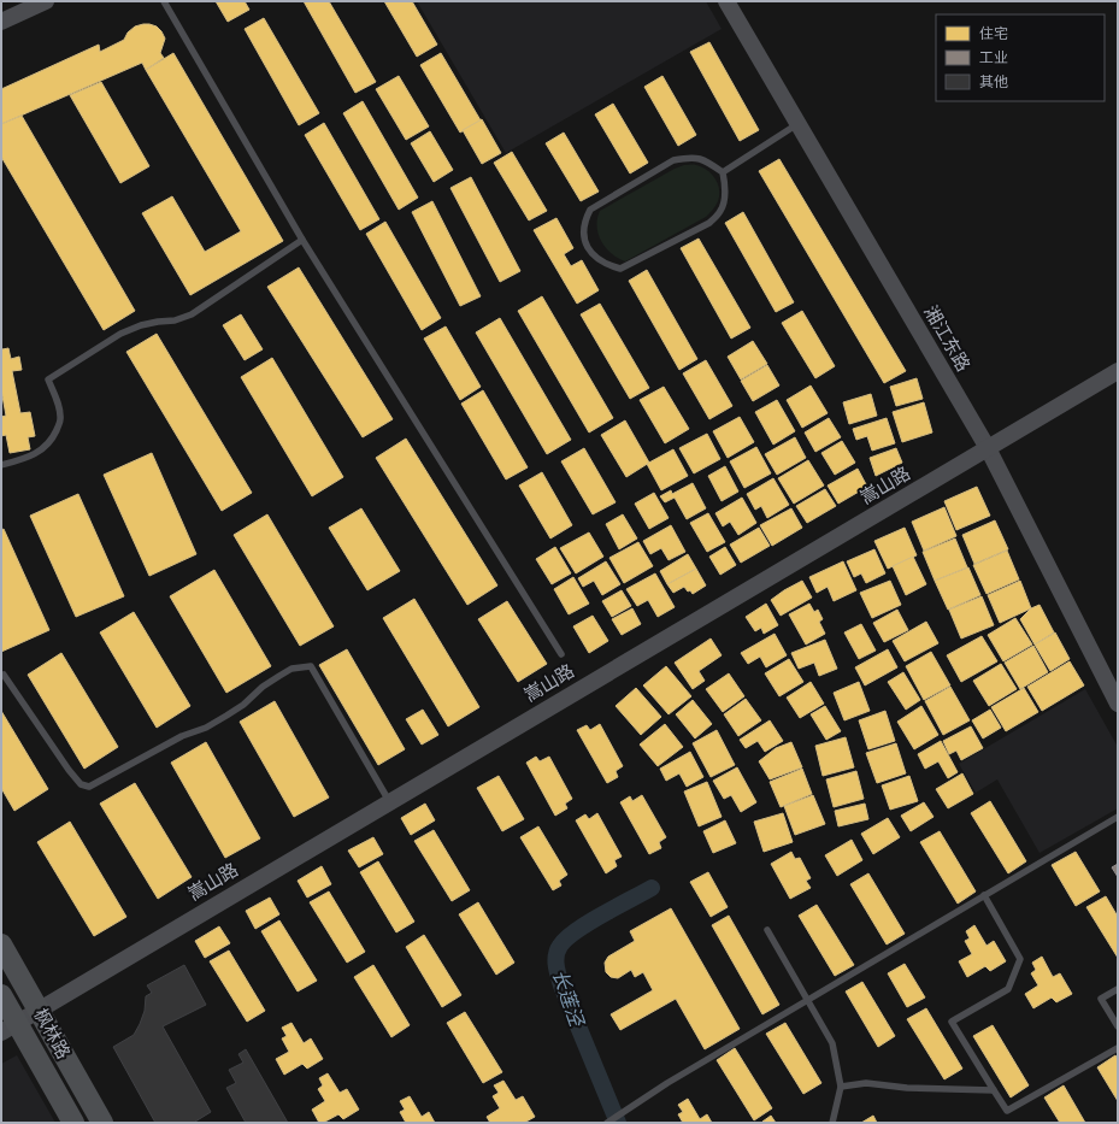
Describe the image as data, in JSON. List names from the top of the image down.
{
  "streets": {
    "main road": ["枫林路"],
    "street": ["湘江东路", "嵩山路"]
  },
  "crossings": [
    ["湘江东路", "嵩山路"],
    ["嵩山路", "枫林路"]
  ],
  "water": ["长莲泾"],
  "legend": ["住宅", "工业", "其他"]
}
